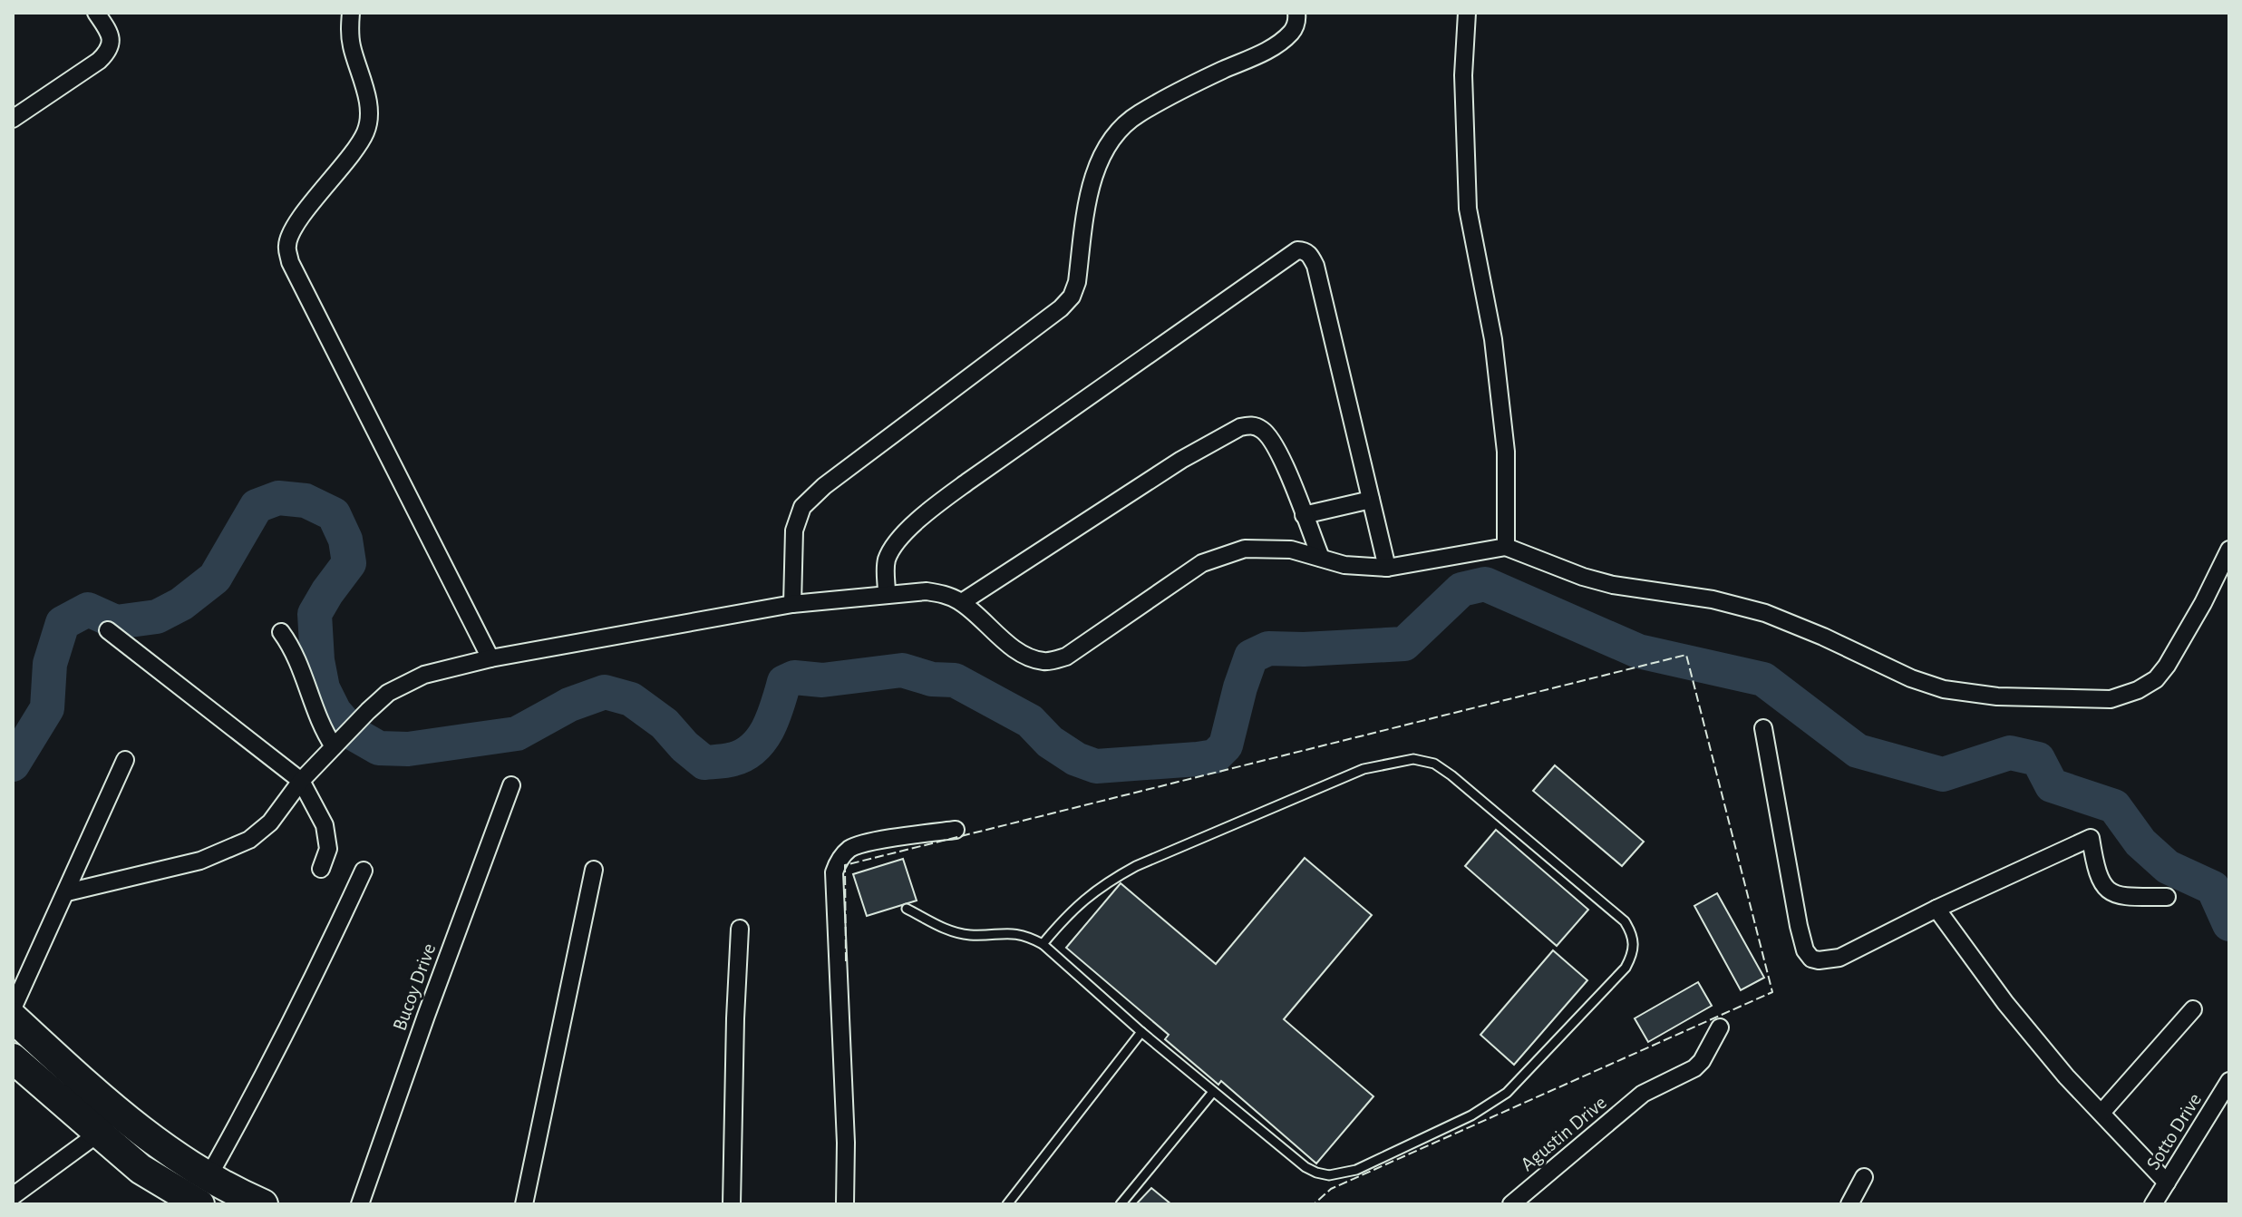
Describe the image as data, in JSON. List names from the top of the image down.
{
  "streets": {
    "street": ["Bucoy Drive", "Sotto Drive", "Agustin Drive"]
  }
}
